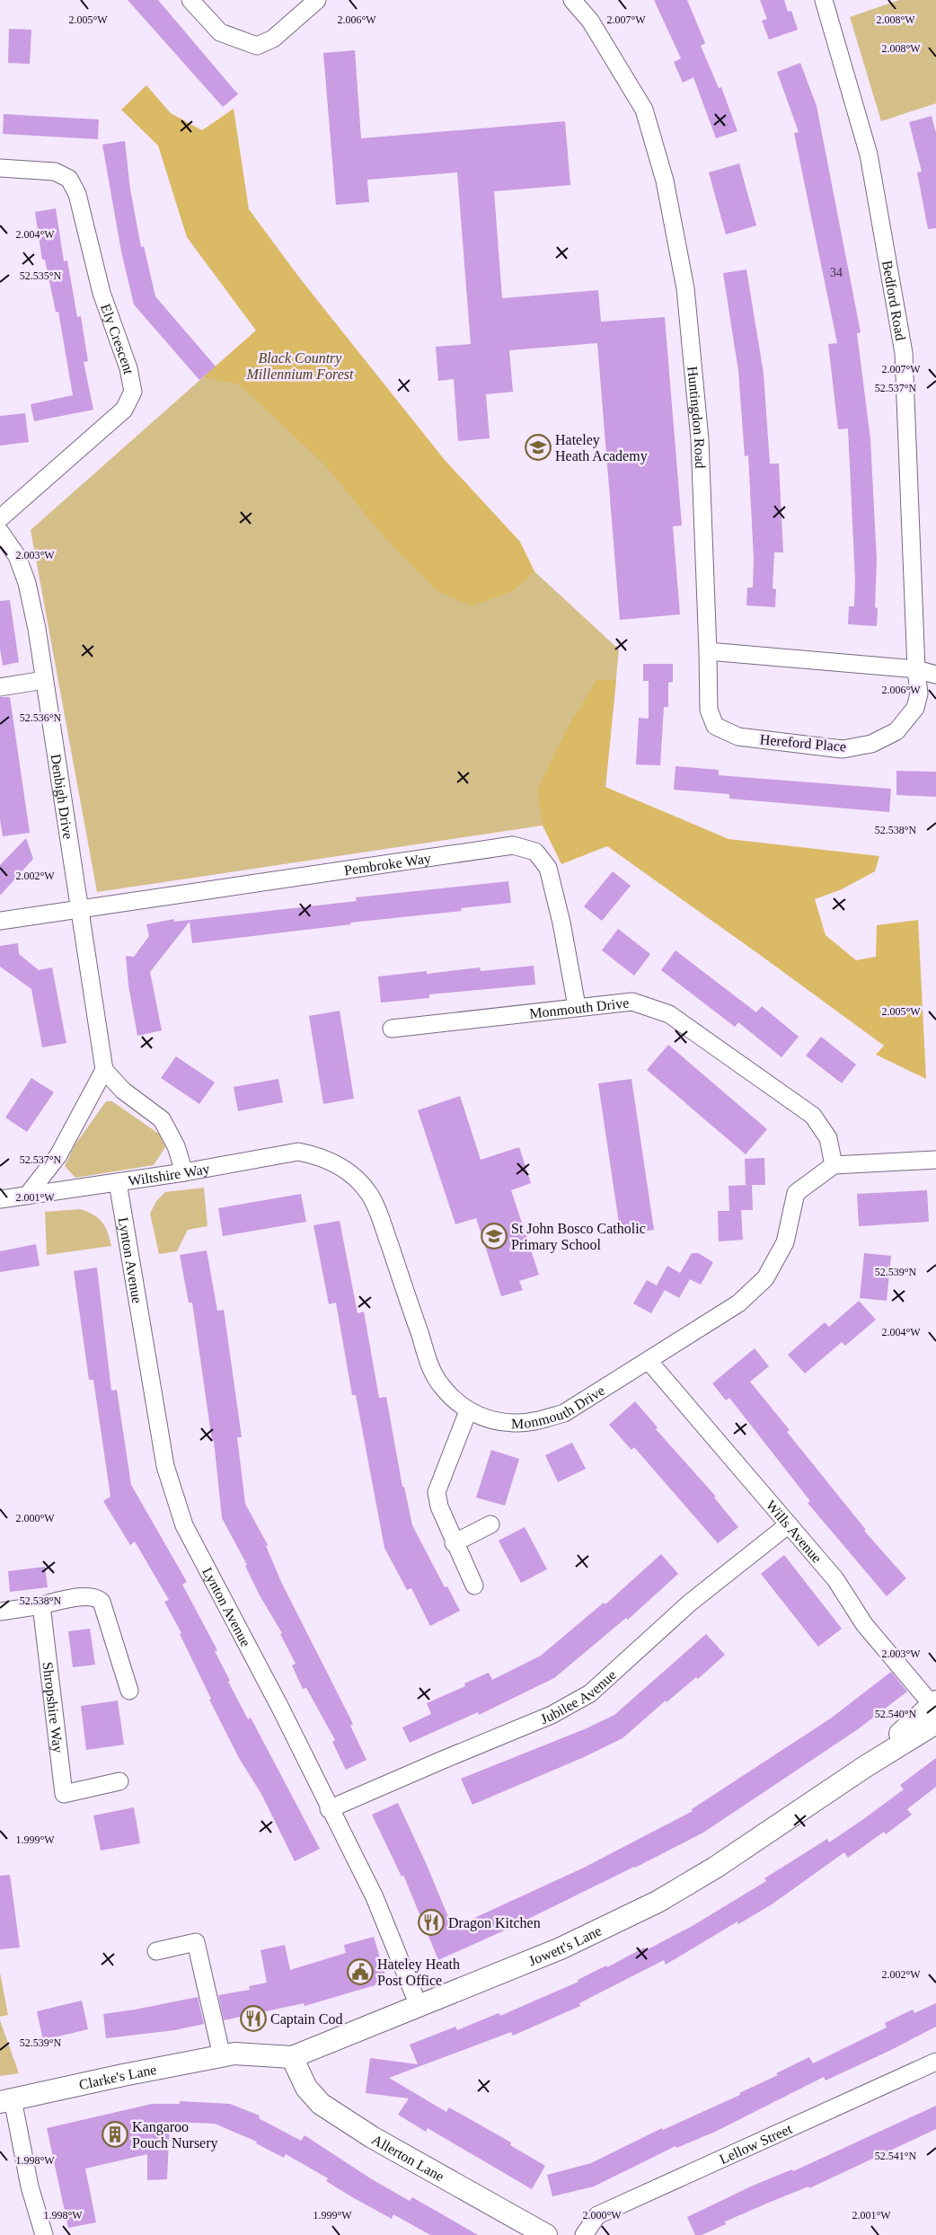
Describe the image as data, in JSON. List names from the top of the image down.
{
  "streets": {
    "street": [
      "Bedford Road",
      "Ely Crescent",
      "Huntingdon Road",
      "Hereford Place",
      "Denbigh Drive",
      "Pembroke Way",
      "Monmouth Drive",
      "Wiltshire Way",
      "Lynton Avenue",
      "Wills Avenue",
      "Jubilee Avenue",
      "Shropshire Way",
      "Jowett's Lane",
      "Clarke's Lane",
      "Lellow Street",
      "Allerton Lane"
    ]
  },
  "crossings": [
    ["Bedford Road", "Hereford Place"],
    ["Huntingdon Road", "Hereford Place"],
    ["Denbigh Drive", "Pembroke Way"],
    ["Pembroke Way", "Monmouth Drive"],
    ["Monmouth Drive", "Wiltshire Way"],
    ["Monmouth Drive", "Wills Avenue"],
    ["Wiltshire Way", "Lynton Avenue"],
    ["Lynton Avenue", "Jubilee Avenue"],
    ["Lynton Avenue", "Jowett's Lane"],
    ["Wills Avenue", "Jubilee Avenue"],
    ["Wills Avenue", "Jowett's Lane"],
    ["Jowett's Lane", "Clarke's Lane"],
    ["Jowett's Lane", "Allerton Lane"]
  ],
  "parks": ["Black Country Millennium Forest"],
  "places": {
    "school or university": ["Hateley Heath Academy", "St John Bosco Catholic Primary School"],
    "restaurant": ["Dragon Kitchen", "Captain Cod"],
    "public building": ["Hateley Heath Post Office"],
    "building": ["Kangaroo Pouch Nursery"]
  },
  "house_numbers": ["34"],
  "coordinates": [
    "2.005°W",
    "2.006°W",
    "2.007°W",
    "2.008°W",
    "2.004°W",
    "52.535°N",
    "52.537°N",
    "2.003°W",
    "52.536°N",
    "52.538°N",
    "2.002°W",
    "2.001°W",
    "52.539°N",
    "2.000°W",
    "52.540°N",
    "1.999°W",
    "52.541°N",
    "1.998°W"
  ]
}
